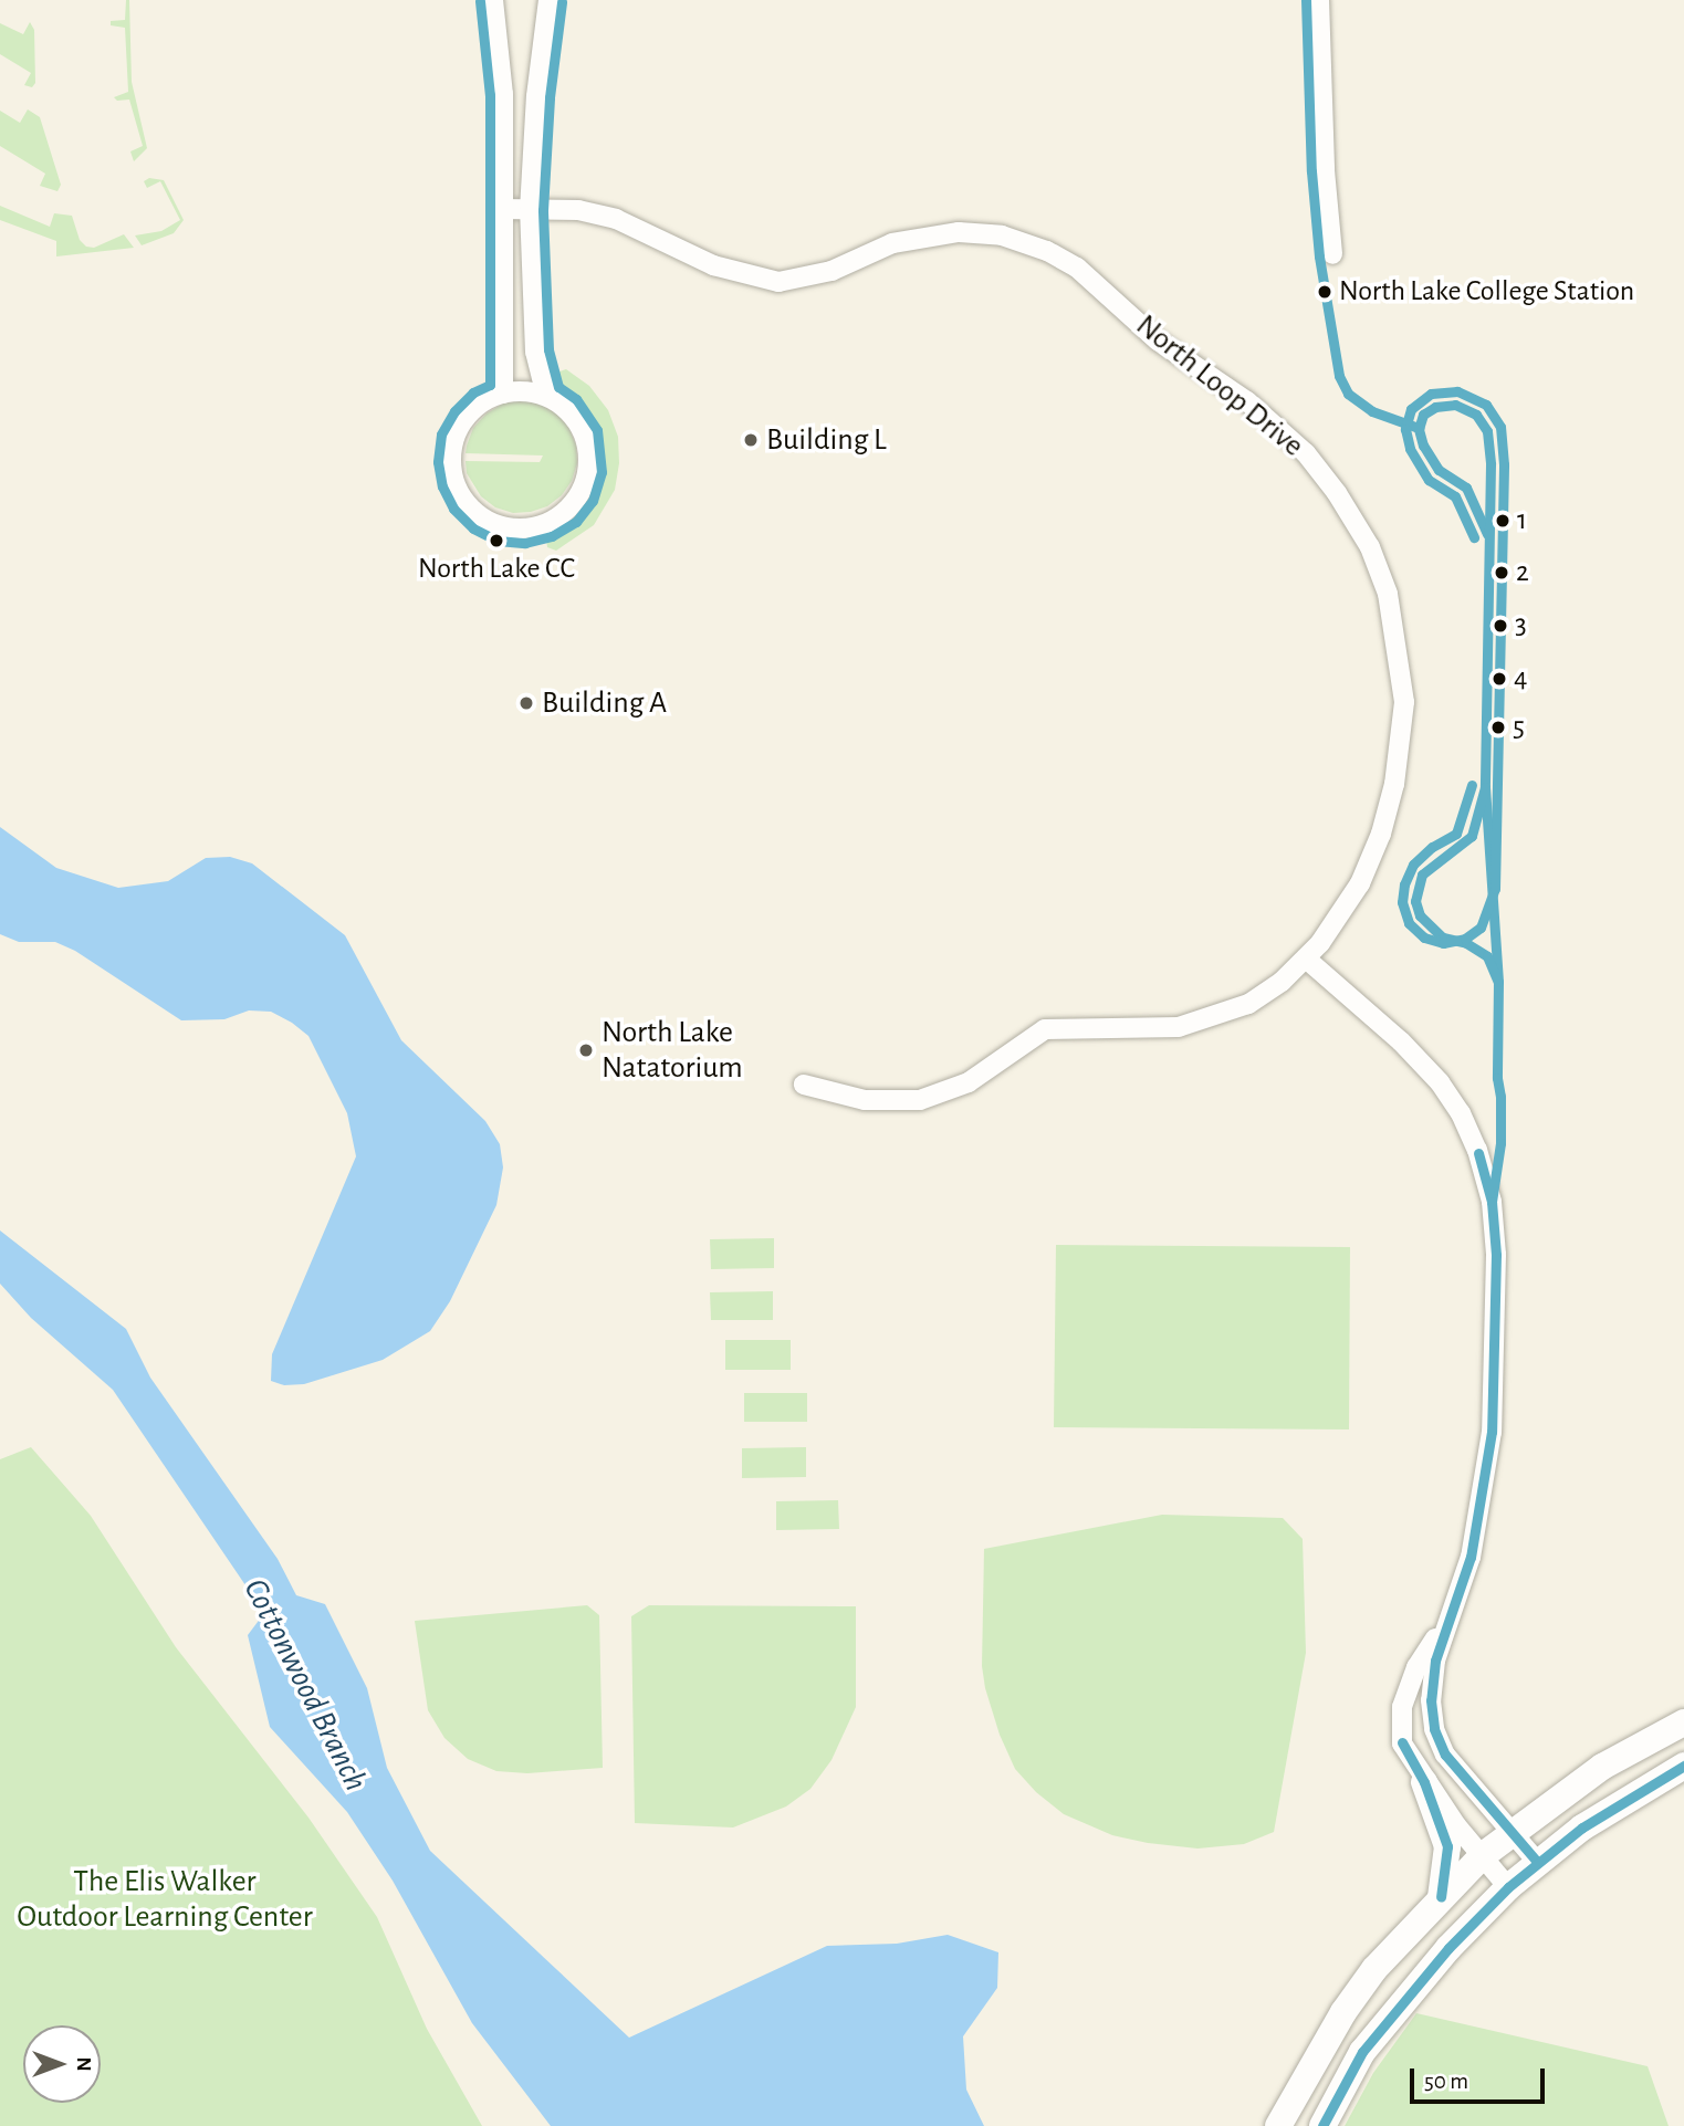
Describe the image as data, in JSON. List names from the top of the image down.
{
  "streets": {
    "street": ["North Loop Drive"]
  },
  "water": ["Cottonwood Branch"],
  "parks": ["The Elis Walker Outdoor Learning Center"],
  "places": [
    "North Lake College Station",
    "Building L",
    "1",
    "North Lake CC",
    "2",
    "3",
    "4",
    "Building A",
    "5",
    "North Lake Natatorium"
  ],
  "scale_bar": "50 m",
  "north": "right"
}
